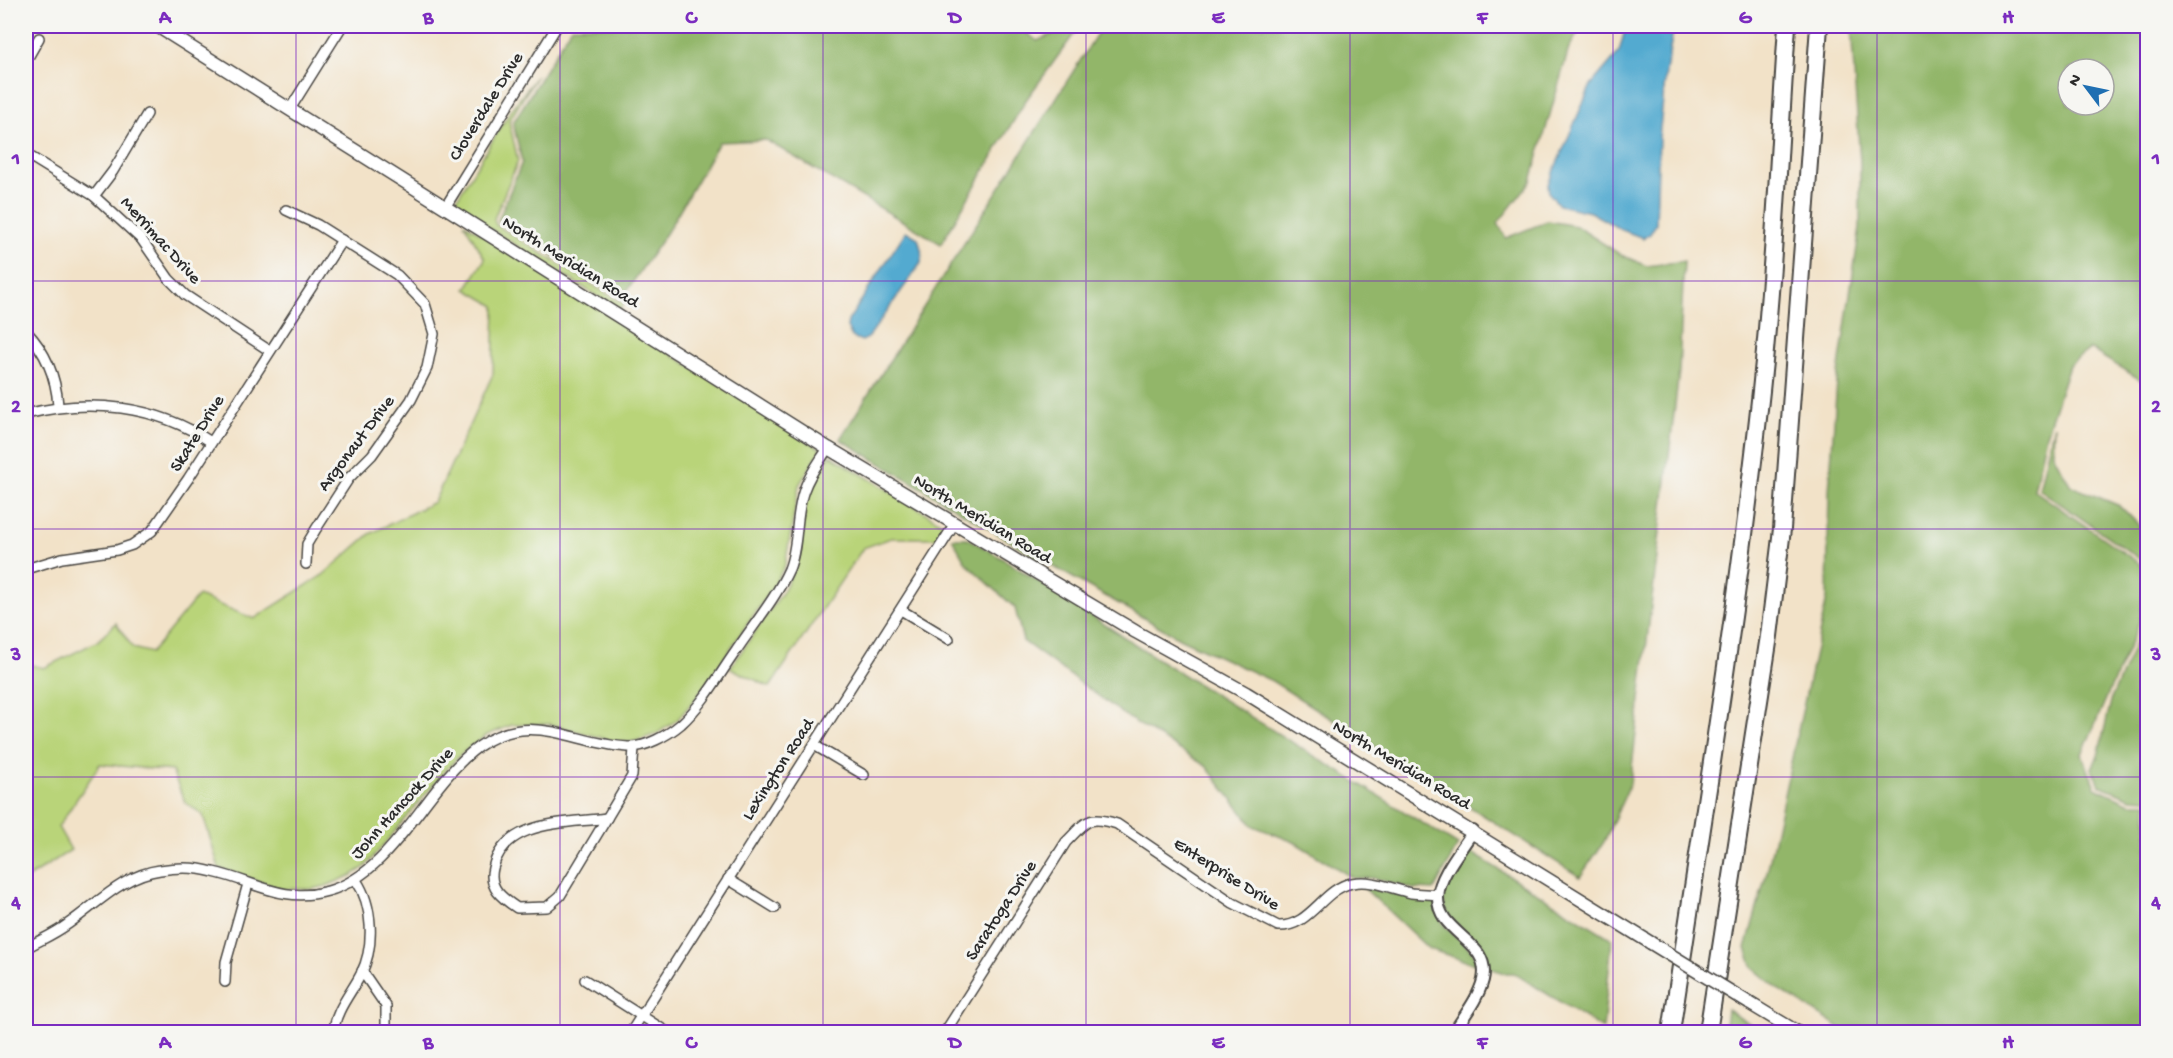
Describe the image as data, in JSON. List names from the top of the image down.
{
  "streets": {
    "main road": ["North Meridian Road"],
    "street": [
      "Cloverdale Drive",
      "Merrimac Drive",
      "Skate Drive",
      "Argonaut Drive",
      "Lexington Road",
      "John Hancock Drive",
      "Enterprise Drive",
      "Saratoga Drive"
    ]
  },
  "crossings": [
    ["Cloverdale Drive", "North Meridian Road"],
    ["Merrimac Drive", "Skate Drive"],
    ["North Meridian Road", "Lexington Road"],
    ["Skate Drive", "Argonaut Drive"],
    ["Enterprise Drive", "Saratoga Drive"]
  ],
  "north": "top left",
  "grid": {
    "columns": [
      "A",
      "B",
      "C",
      "D",
      "E",
      "F",
      "G",
      "H"
    ],
    "rows": [
      "1",
      "2",
      "3",
      "4"
    ]
  }
}
